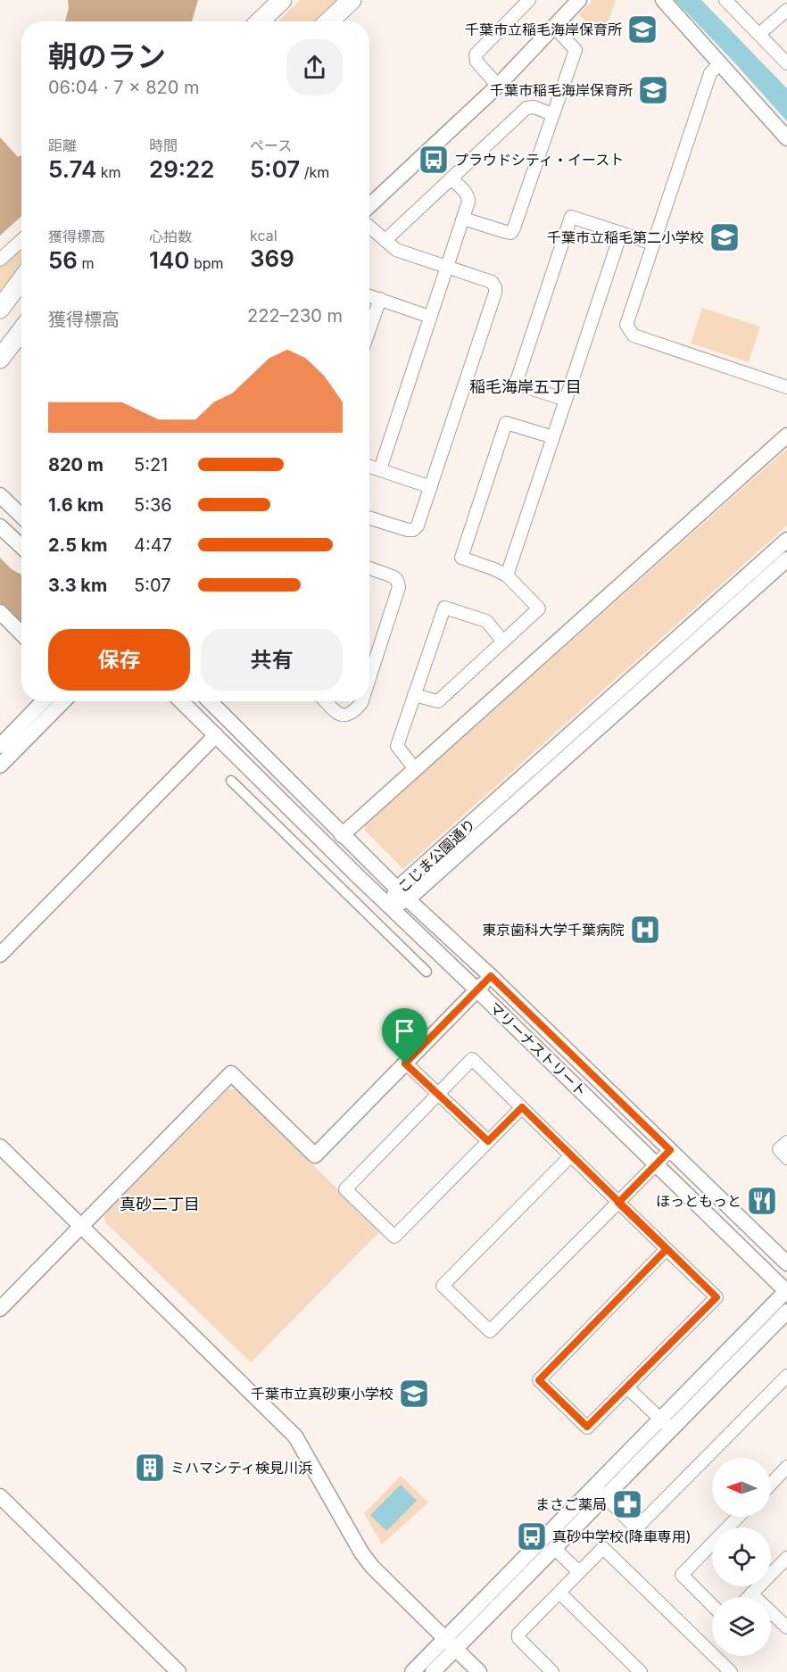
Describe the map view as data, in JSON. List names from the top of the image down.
{
  "streets": {
    "street": ["こじま公園通り", "マリーナストリート"]
  },
  "crossings": [
    ["こじま公園通り", "マリーナストリート"]
  ],
  "districts": ["稲毛海岸五丁目", "真砂二丁目"],
  "places": {
    "school or university": [
      "千葉市立稲毛海岸保育所",
      "千葉市稲毛海岸保育所",
      "千葉市立稲毛第二小学校",
      "千葉市立真砂東小学校"
    ],
    "bus stop": ["プラウドシティ・イースト", "真砂中学校(降車専用)"],
    "hospital": ["東京歯科大学千葉病院"],
    "restaurant": ["ほっともっと"],
    "building": ["ミハマシティ検見川浜"],
    "pharmacy": ["まさご薬局"]
  },
  "north": "left",
  "page": {
    "heading": ["朝のラン", "06:04 · 7 × 820 m"],
    "stats": [
      ["距離", "5.74 km"],
      ["時間", "29:22"],
      ["ペース", "5:07 /km"],
      ["獲得標高", "56 m"],
      ["心拍数", "140 bpm"],
      ["kcal", "369"]
    ],
    "chart": ["獲得標高", "222–230 m"],
    "list": [
      {
        "name": "820 m",
        "note": "5:21"
      },
      {
        "name": "1.6 km",
        "note": "5:36"
      },
      {
        "name": "2.5 km",
        "note": "4:47"
      },
      {
        "name": "3.3 km",
        "note": "5:07"
      }
    ],
    "buttons": ["保存", "共有"]
  }
}
